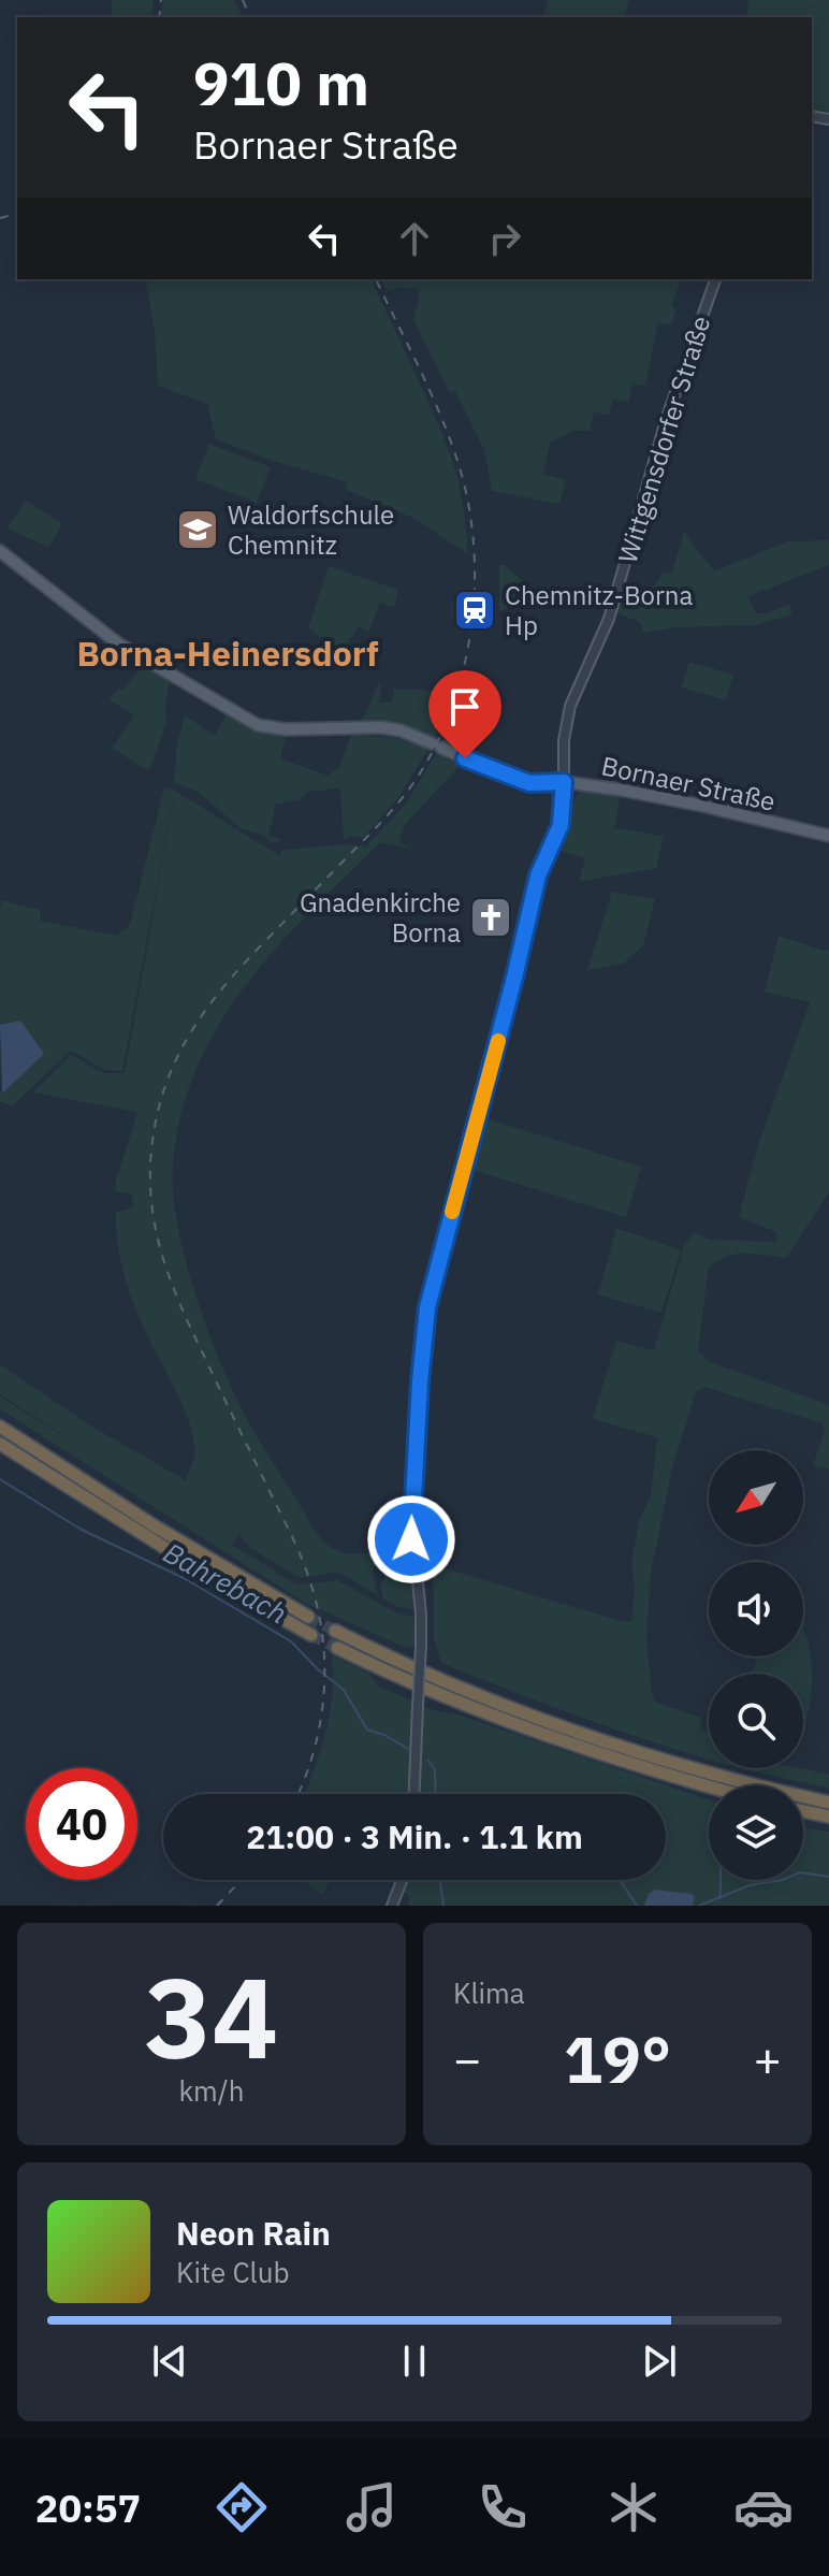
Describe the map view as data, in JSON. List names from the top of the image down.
{
  "streets": {
    "main road": ["Bornaer Straße"],
    "street": ["Wittgensdorfer Straße"]
  },
  "crossings": [
    ["Wittgensdorfer Straße", "Bornaer Straße"]
  ],
  "districts": ["Borna-Heinersdorf"],
  "water": ["Bahrebach"],
  "places": {
    "school or university": ["Waldorfschule Chemnitz"],
    "station": ["Chemnitz-Borna Hp"],
    "church": ["Gnadenkirche Borna"]
  },
  "north": "bottom left",
  "page": {
    "turn": ["910 m", "Bornaer Straße"],
    "limit": "40",
    "trip": "21:00 · 3 Min. · 1.1 km",
    "tile": [
      ["34", "km/h"],
      "Klima"
    ],
    "heat": ["−", "19°", "+"],
    "song": ["Neon Rain", "Kite Club"],
    "tabs": "20:57"
  }
}
